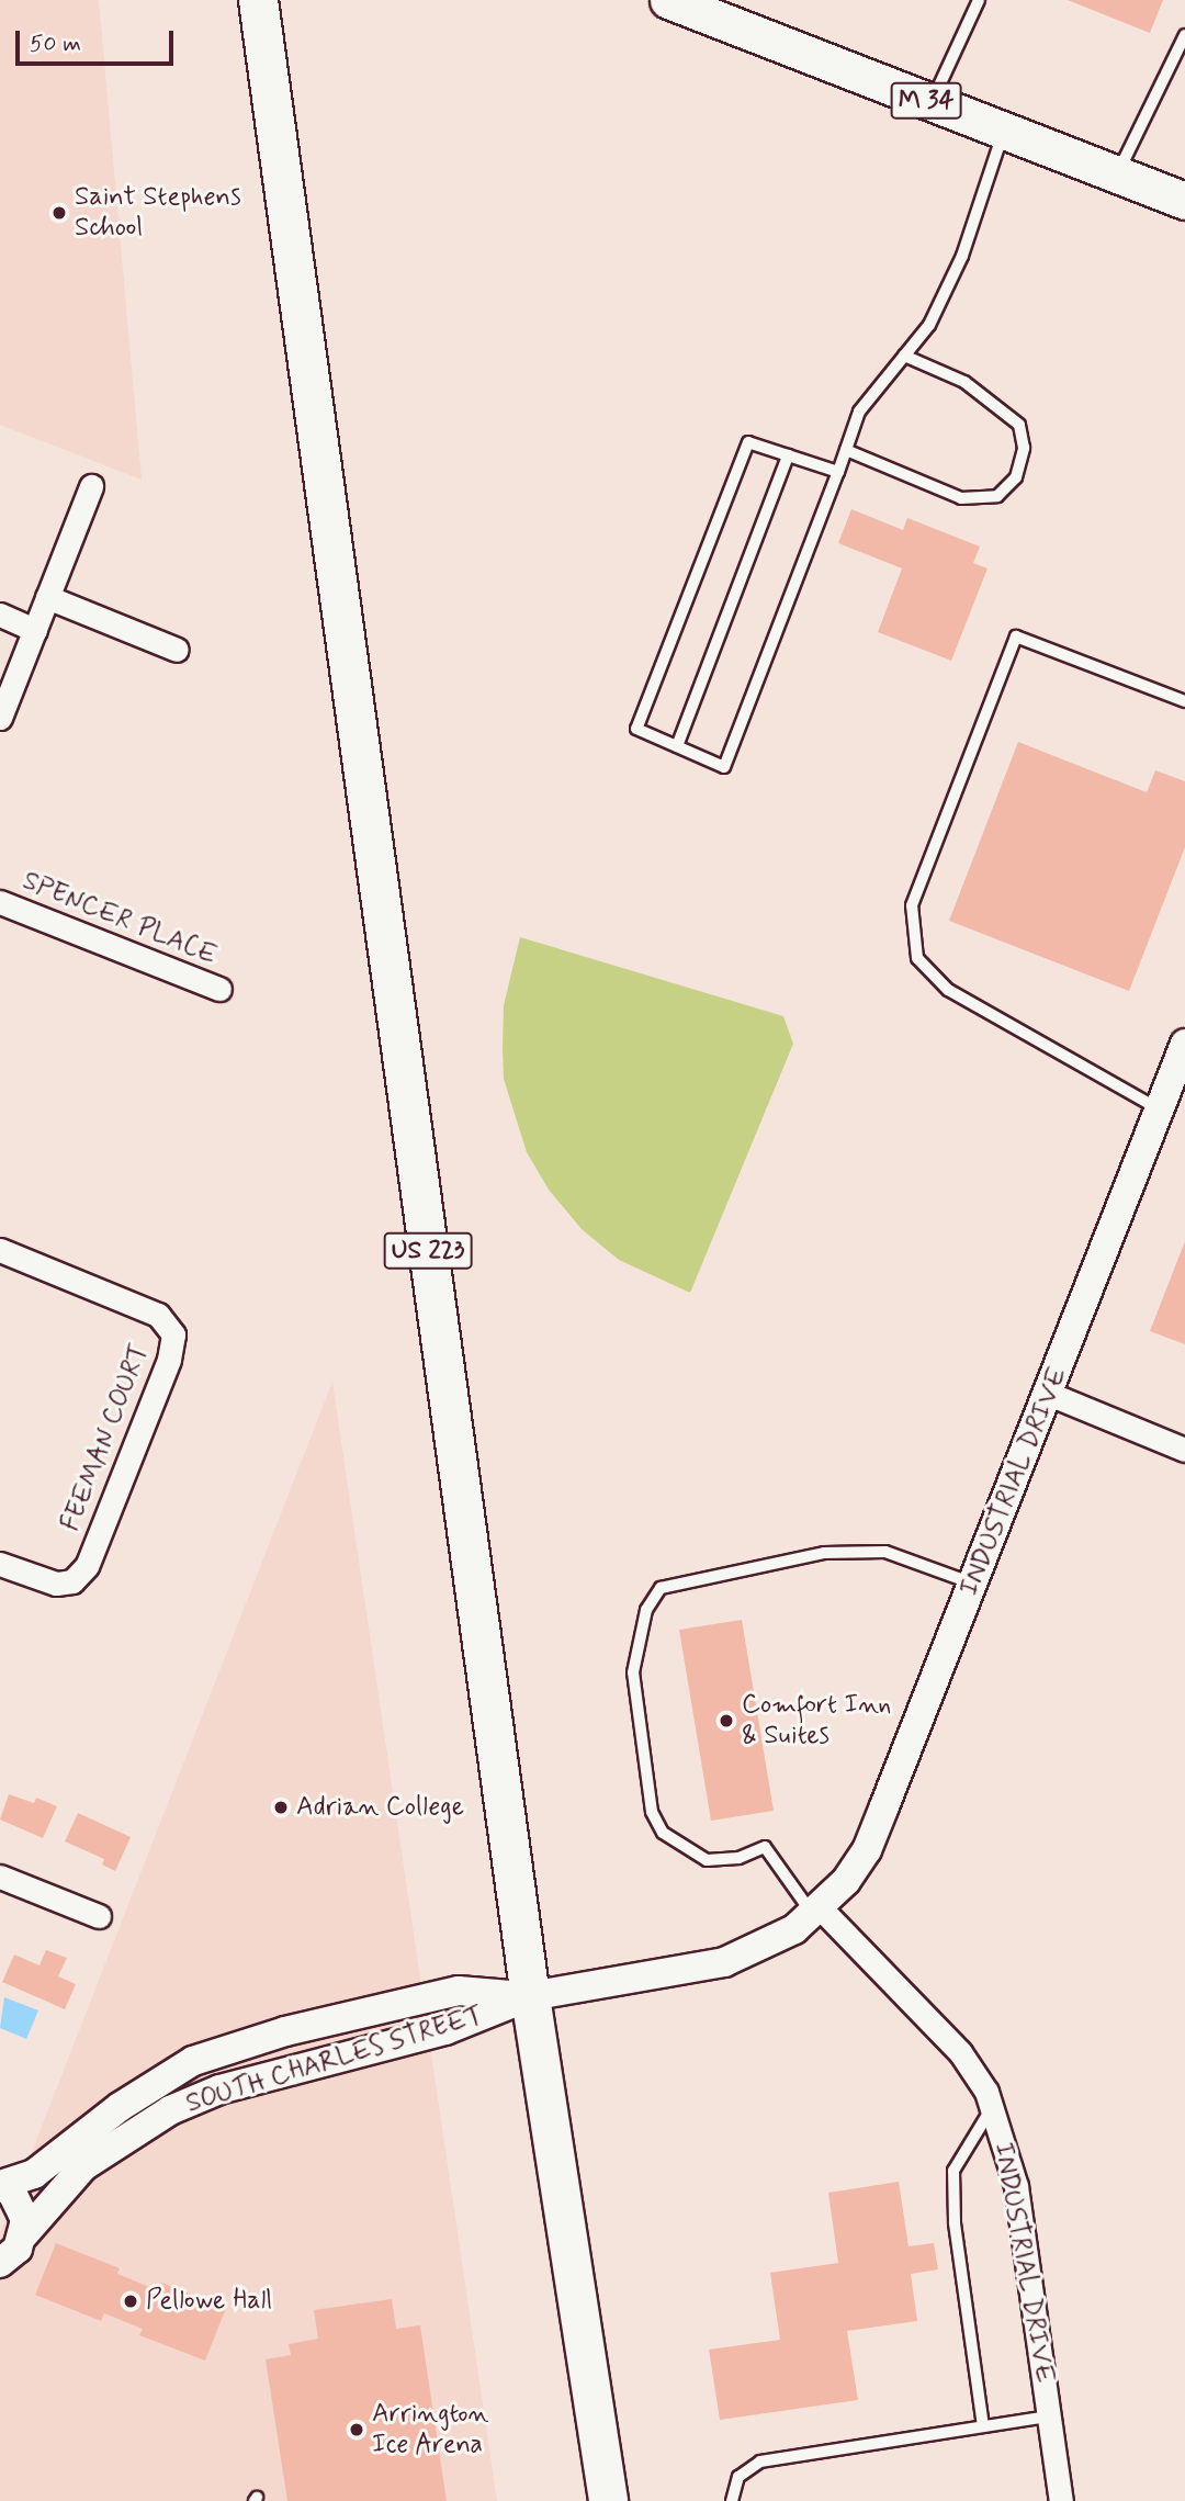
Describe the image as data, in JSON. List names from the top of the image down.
{
  "streets": {
    "highway": ["US 223"],
    "main road": ["M 34"],
    "street": [
      "SPENCER PLACE",
      "FEEMAN COURT",
      "INDUSTRIAL DRIVE",
      "SOUTH CHARLES STREET"
    ]
  },
  "crossings": [
    ["US 223", "INDUSTRIAL DRIVE"],
    ["US 223", "SOUTH CHARLES STREET"],
    ["INDUSTRIAL DRIVE", "SOUTH CHARLES STREET"]
  ],
  "places": [
    "Saint Stephens School",
    "Comfort Inn & Suites",
    "Adrian College",
    "Pellowe Hall",
    "Arrington Ice Arena"
  ],
  "scale_bar": "50 m"
}
